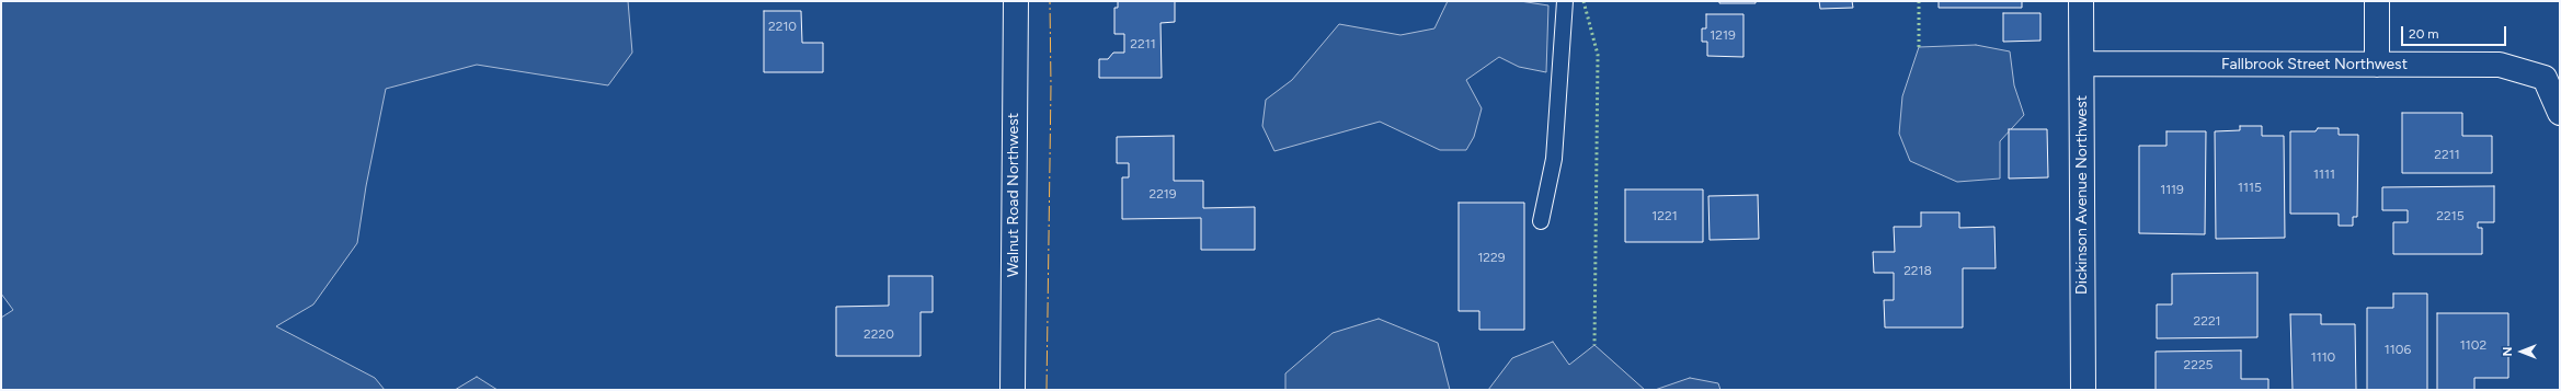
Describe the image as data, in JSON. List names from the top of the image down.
{
  "streets": {
    "street": ["Fallbrook Street Northwest", "Walnut Road Northwest", "Dickinson Avenue Northwest"]
  },
  "crossings": [
    ["Fallbrook Street Northwest", "Dickinson Avenue Northwest"]
  ],
  "house_numbers": [
    "2210",
    "1219",
    "2211",
    "2211",
    "1111",
    "1115",
    "1119",
    "2219",
    "1221",
    "2215",
    "1229",
    "2218",
    "2221",
    "2220",
    "1102",
    "1106",
    "1110",
    "2225"
  ],
  "scale_bar": "20 m",
  "north": "left"
}
